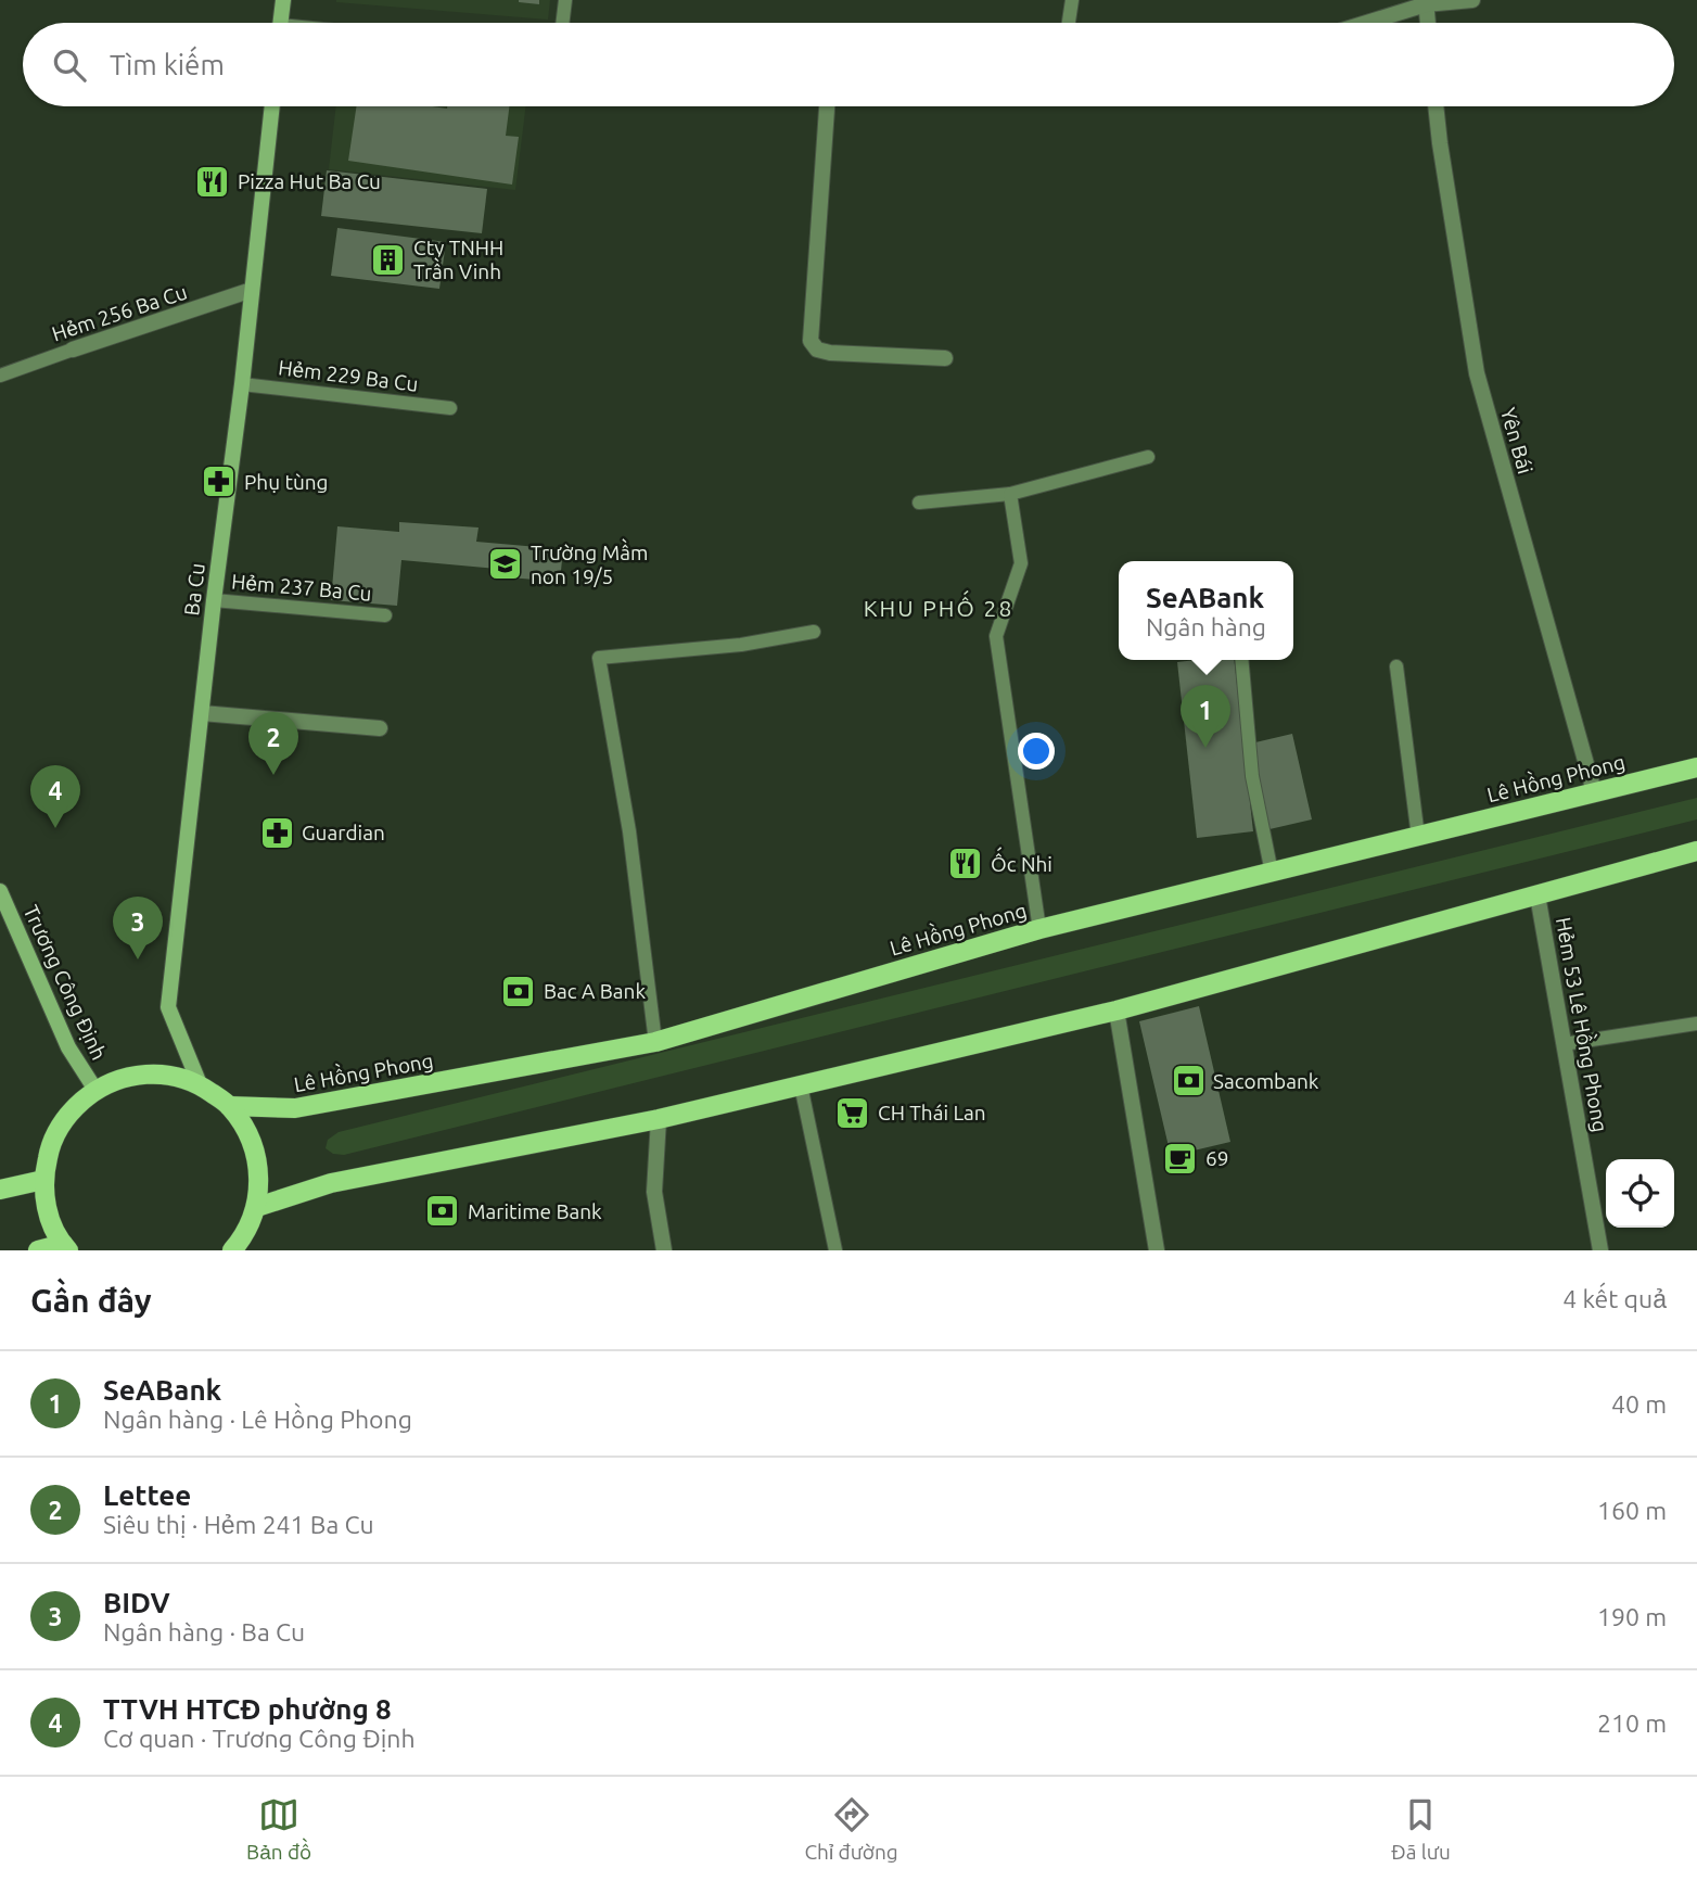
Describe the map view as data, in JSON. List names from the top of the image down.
{
  "streets": {
    "main road": ["Ba Cu", "Lê Hồng Phong", "Trương Công Định"],
    "street": ["Hẻm 256 Ba Cu", "Yên Bái", "Hẻm 53 Lê Hồng Phong"],
    "lane": ["Hẻm 229 Ba Cu", "Hẻm 237 Ba Cu"]
  },
  "crossings": [
    ["Hẻm 256 Ba Cu", "Ba Cu"],
    ["Hẻm 229 Ba Cu", "Ba Cu"],
    ["Yên Bái", "Lê Hồng Phong"],
    ["Hẻm 237 Ba Cu", "Ba Cu"]
  ],
  "districts": ["KHU PHỐ 28"],
  "places": {
    "restaurant": ["Pizza Hut Ba Cu", "Ốc Nhi"],
    "building": ["Cty TNHH Trần Vinh"],
    "pharmacy": ["Phụ tùng", "Guardian"],
    "school or university": ["Trường Mầm non 19/5"],
    "bank": ["Bac A Bank", "Sacombank", "Maritime Bank"],
    "supermarket": ["CH Thái Lan"],
    "cafe": ["69"]
  },
  "page": {
    "search": "Tìm kiếm",
    "popup": ["SeABank", "Ngân hàng"],
    "pins": [
      "1",
      "2",
      "4",
      "3"
    ],
    "heading": ["Gần đây", "4 kết quả"],
    "list": [
      {
        "mark": "1",
        "name": "SeABank",
        "note": "Ngân hàng · Lê Hồng Phong",
        "value": "40 m"
      },
      {
        "mark": "2",
        "name": "Lettee",
        "note": "Siêu thị · Hẻm 241 Ba Cu",
        "value": "160 m"
      },
      {
        "mark": "3",
        "name": "BIDV",
        "note": "Ngân hàng · Ba Cu",
        "value": "190 m"
      },
      {
        "mark": "4",
        "name": "TTVH HTCĐ phường 8",
        "note": "Cơ quan · Trương Công Định",
        "value": "210 m"
      }
    ],
    "nav": ["Bản đồ", "Chỉ đường", "Đã lưu"]
  }
}
